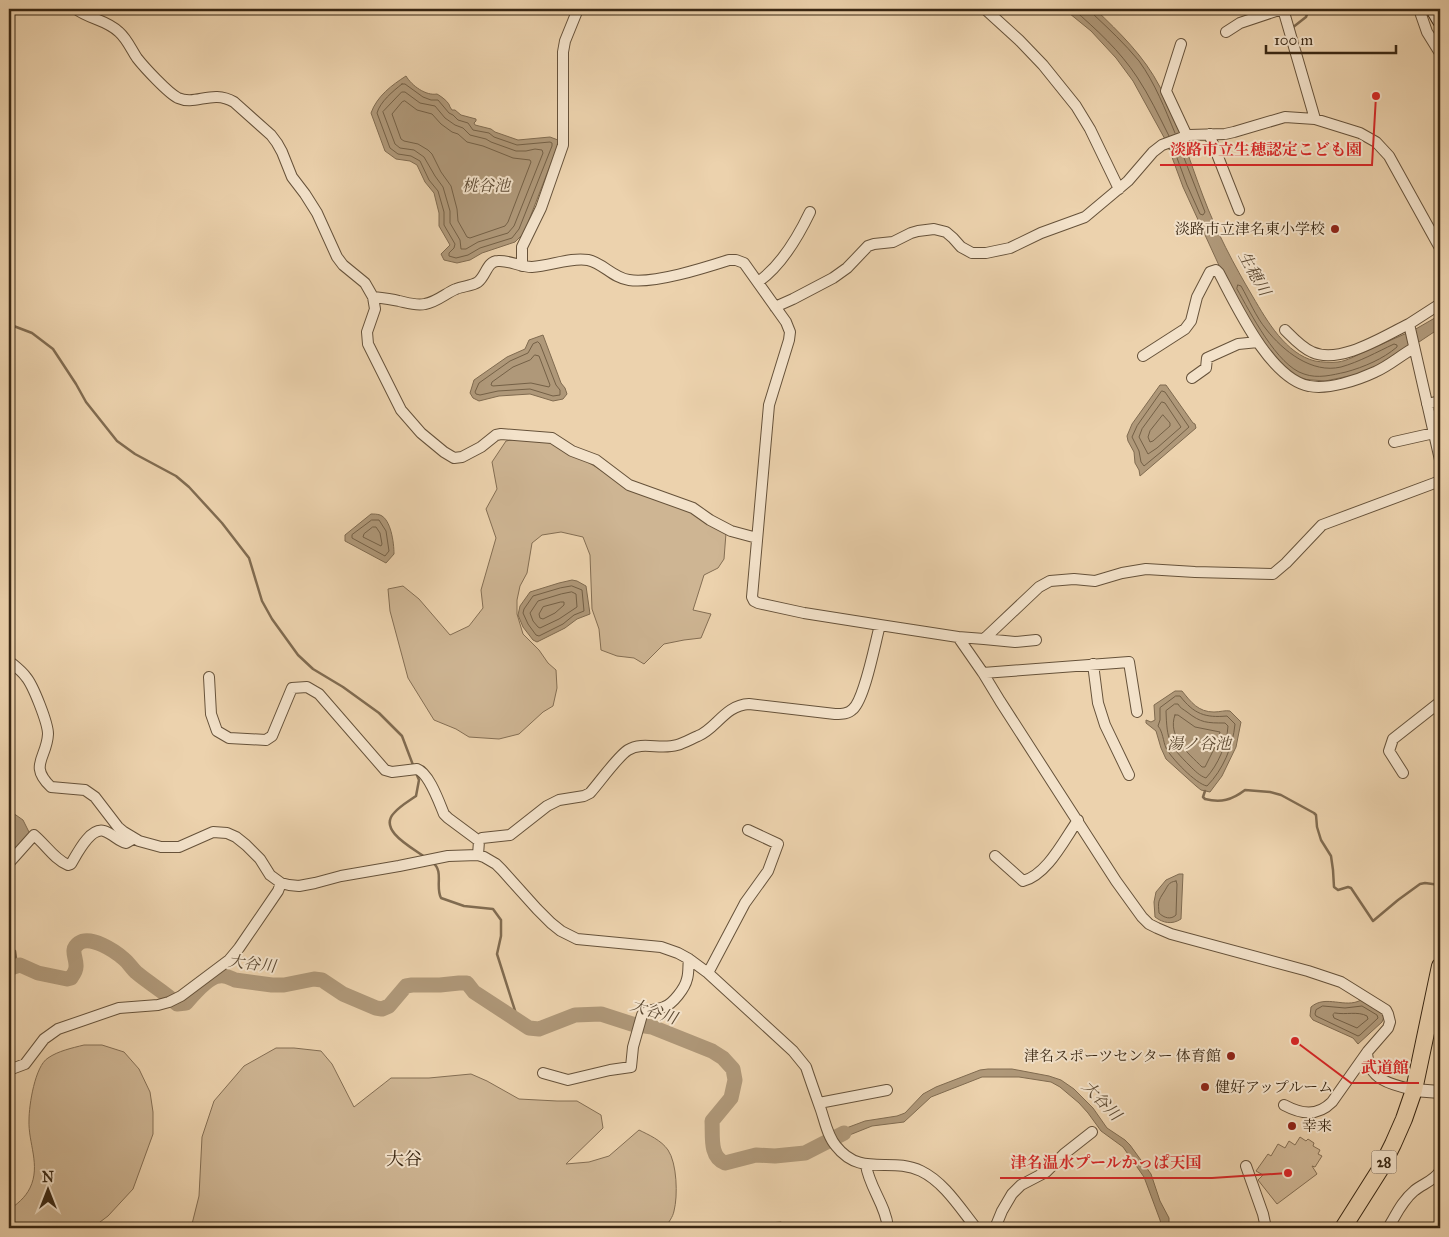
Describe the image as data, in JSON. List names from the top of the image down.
{
  "streets": {
    "highway": ["28"]
  },
  "districts": ["大谷"],
  "water": [
    "桃谷池",
    "生穂川",
    "湯ノ谷池",
    "大谷川"
  ],
  "places": [
    "淡路市立生穂認定こども園",
    "淡路市立津名東小学校",
    "武道館",
    "津名スポーツセンター 体育館",
    "健好アップルーム",
    "幸来",
    "津名温水プールかっぱ天国"
  ],
  "scale_bar": "100 m",
  "north": "top"
}
